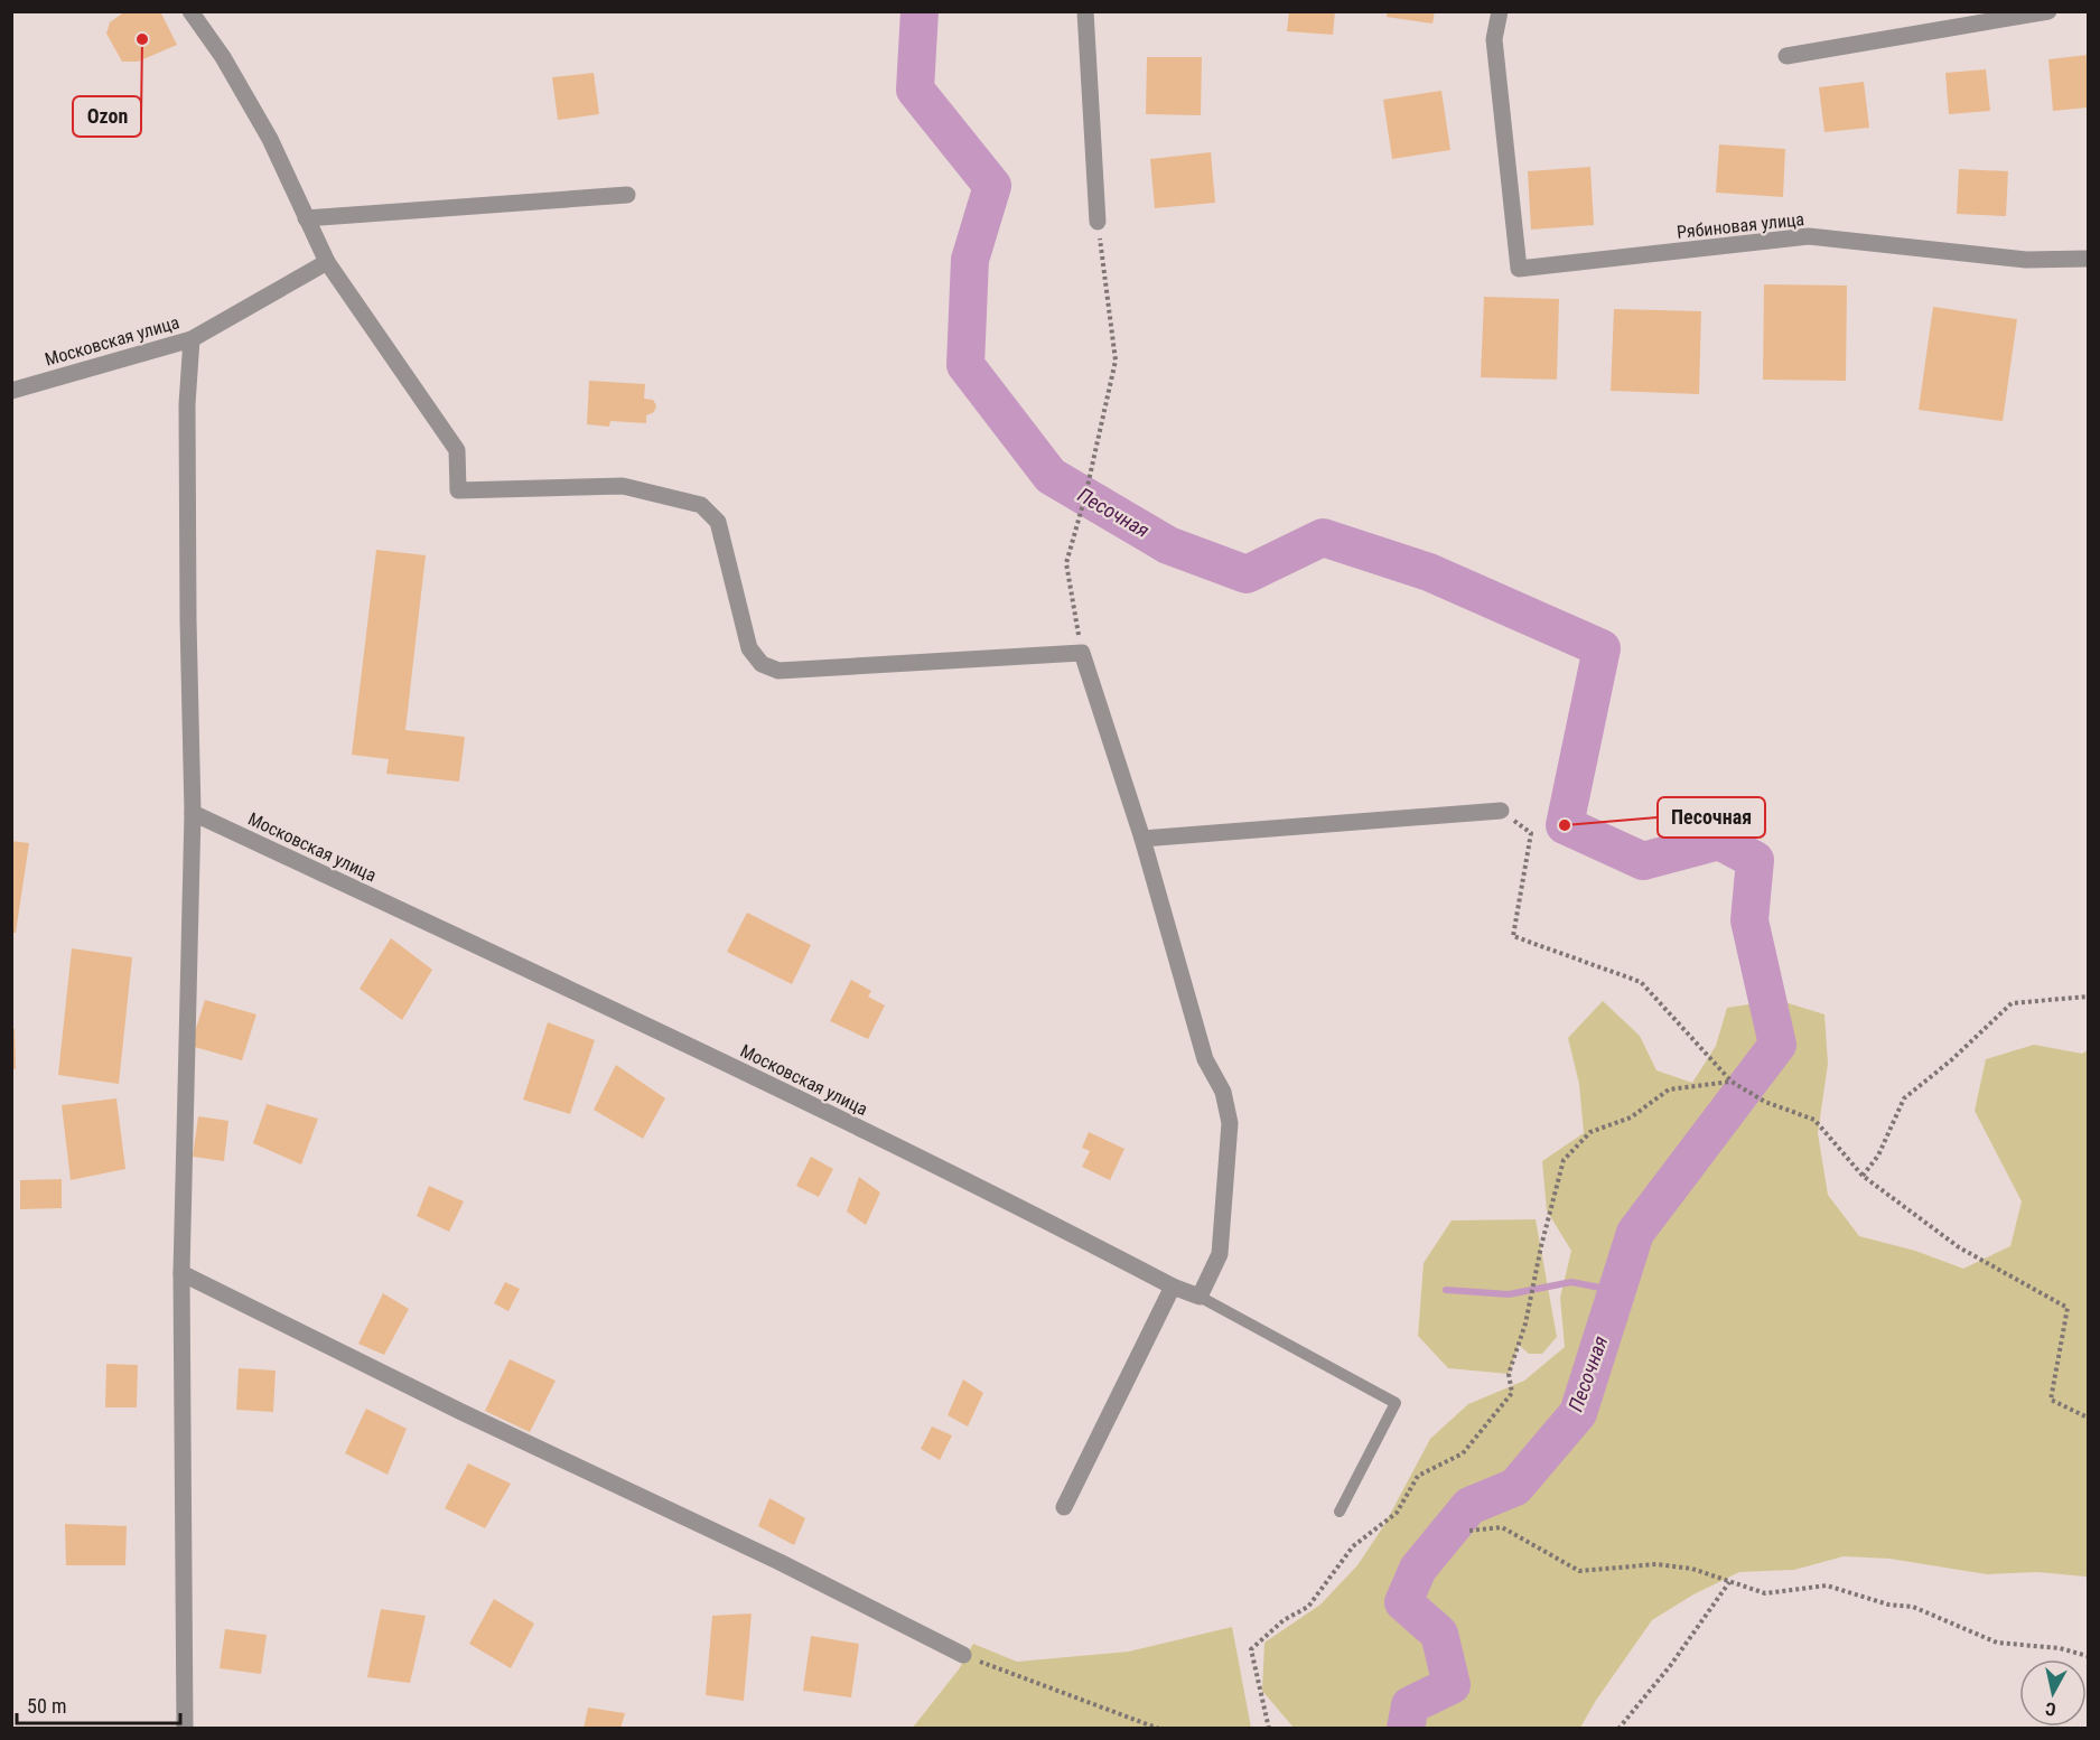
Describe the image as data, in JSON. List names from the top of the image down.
{
  "streets": {
    "street": ["Рябиновая улица", "Московская улица"]
  },
  "water": ["Песочная"],
  "places": ["Ozon", "Песочная"],
  "scale_bar": "50 m",
  "north": "bottom"
}
